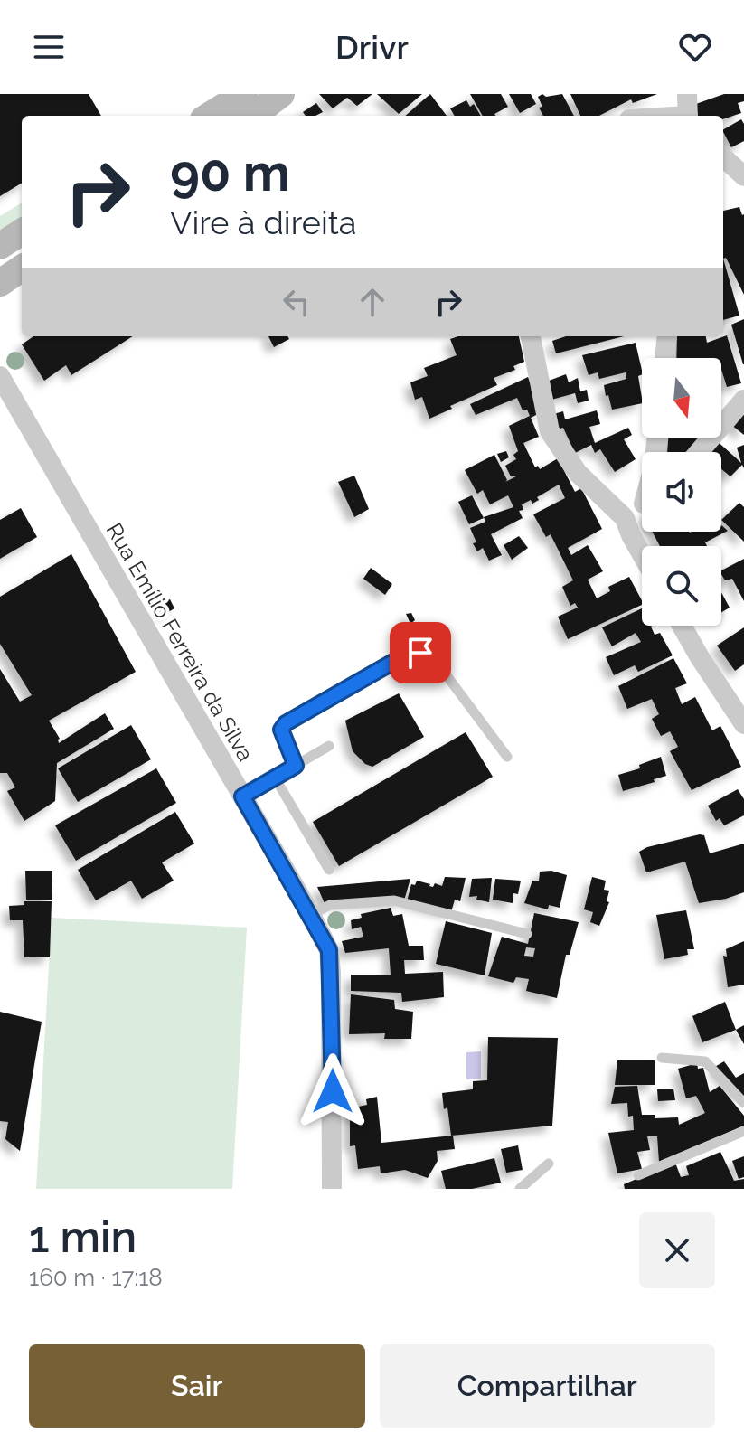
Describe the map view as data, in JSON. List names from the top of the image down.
{
  "streets": {
    "street": ["Rua Emílio Ferreira da Silva"]
  },
  "north": "bottom",
  "page": {
    "header": "Drivr",
    "turn": ["90 m", "Vire à direita"],
    "heading": ["1 min", "160 m · 17:18"],
    "buttons": ["Sair", "Compartilhar"]
  }
}
